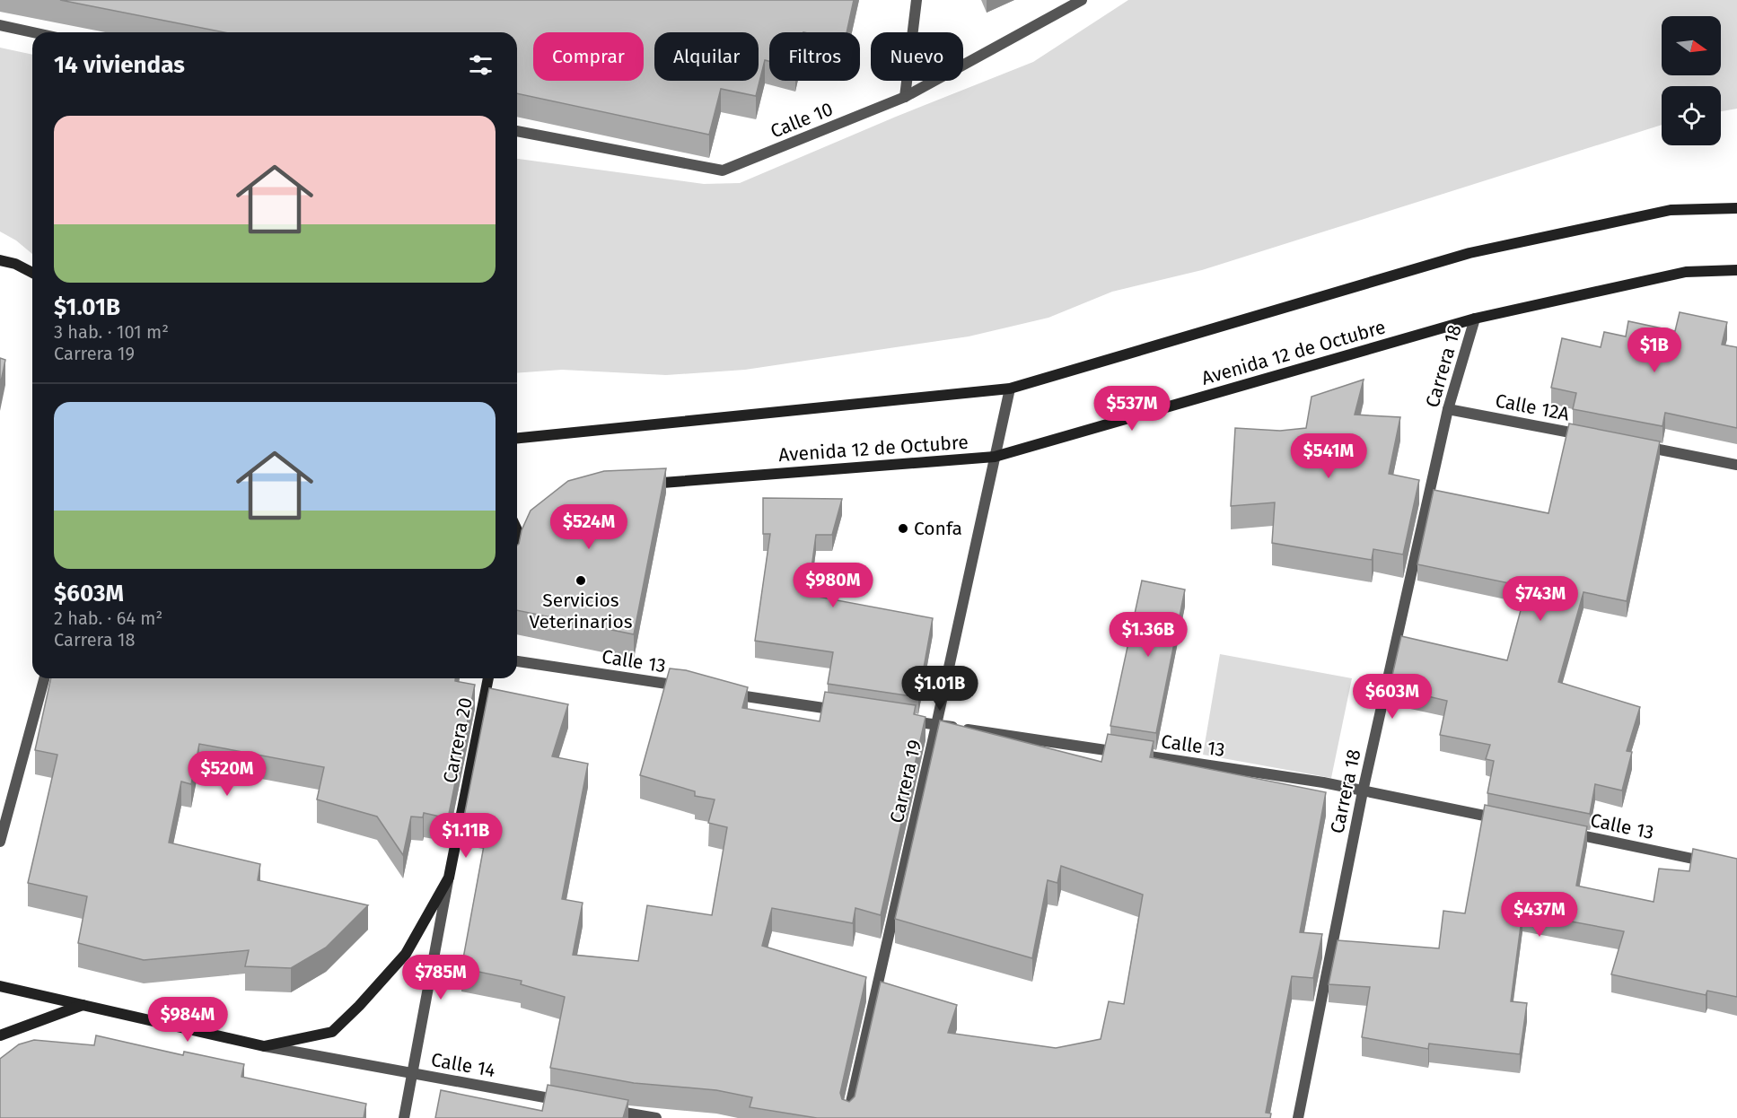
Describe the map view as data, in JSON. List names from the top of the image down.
{
  "streets": {
    "main road": ["Avenida 12 de Octubre", "Carrera 20", "Calle 14"],
    "street": [
      "Calle 10",
      "Carrera 18",
      "Calle 12A",
      "Calle 13",
      "Carrera 19"
    ]
  },
  "crossings": [
    ["Avenida 12 de Octubre", "Carrera 18"],
    ["Avenida 12 de Octubre", "Carrera 19"],
    ["Carrera 18", "Calle 12A"],
    ["Carrera 18", "Calle 13"],
    ["Calle 13", "Carrera 19"],
    ["Carrera 20", "Calle 14"]
  ],
  "places": ["Confa", "Servicios Veterinarios"],
  "north": "right",
  "page": {
    "chip": [
      "Comprar",
      "Alquilar",
      "Filtros",
      "Nuevo"
    ],
    "heading": "14 viviendas",
    "list": [
      {
        "name": "$1.01B",
        "note": "3 hab. · 101 m² · Carrera 19"
      },
      {
        "name": "$603M",
        "note": "2 hab. · 64 m² · Carrera 18"
      }
    ],
    "price": [
      "$1B",
      "$537M",
      "$541M",
      "$524M",
      "$980M",
      "$743M",
      "$1.36B",
      "$1.01B",
      "$603M",
      "$520M",
      "$1.11B",
      "$437M",
      "$785M",
      "$984M"
    ]
  }
}
